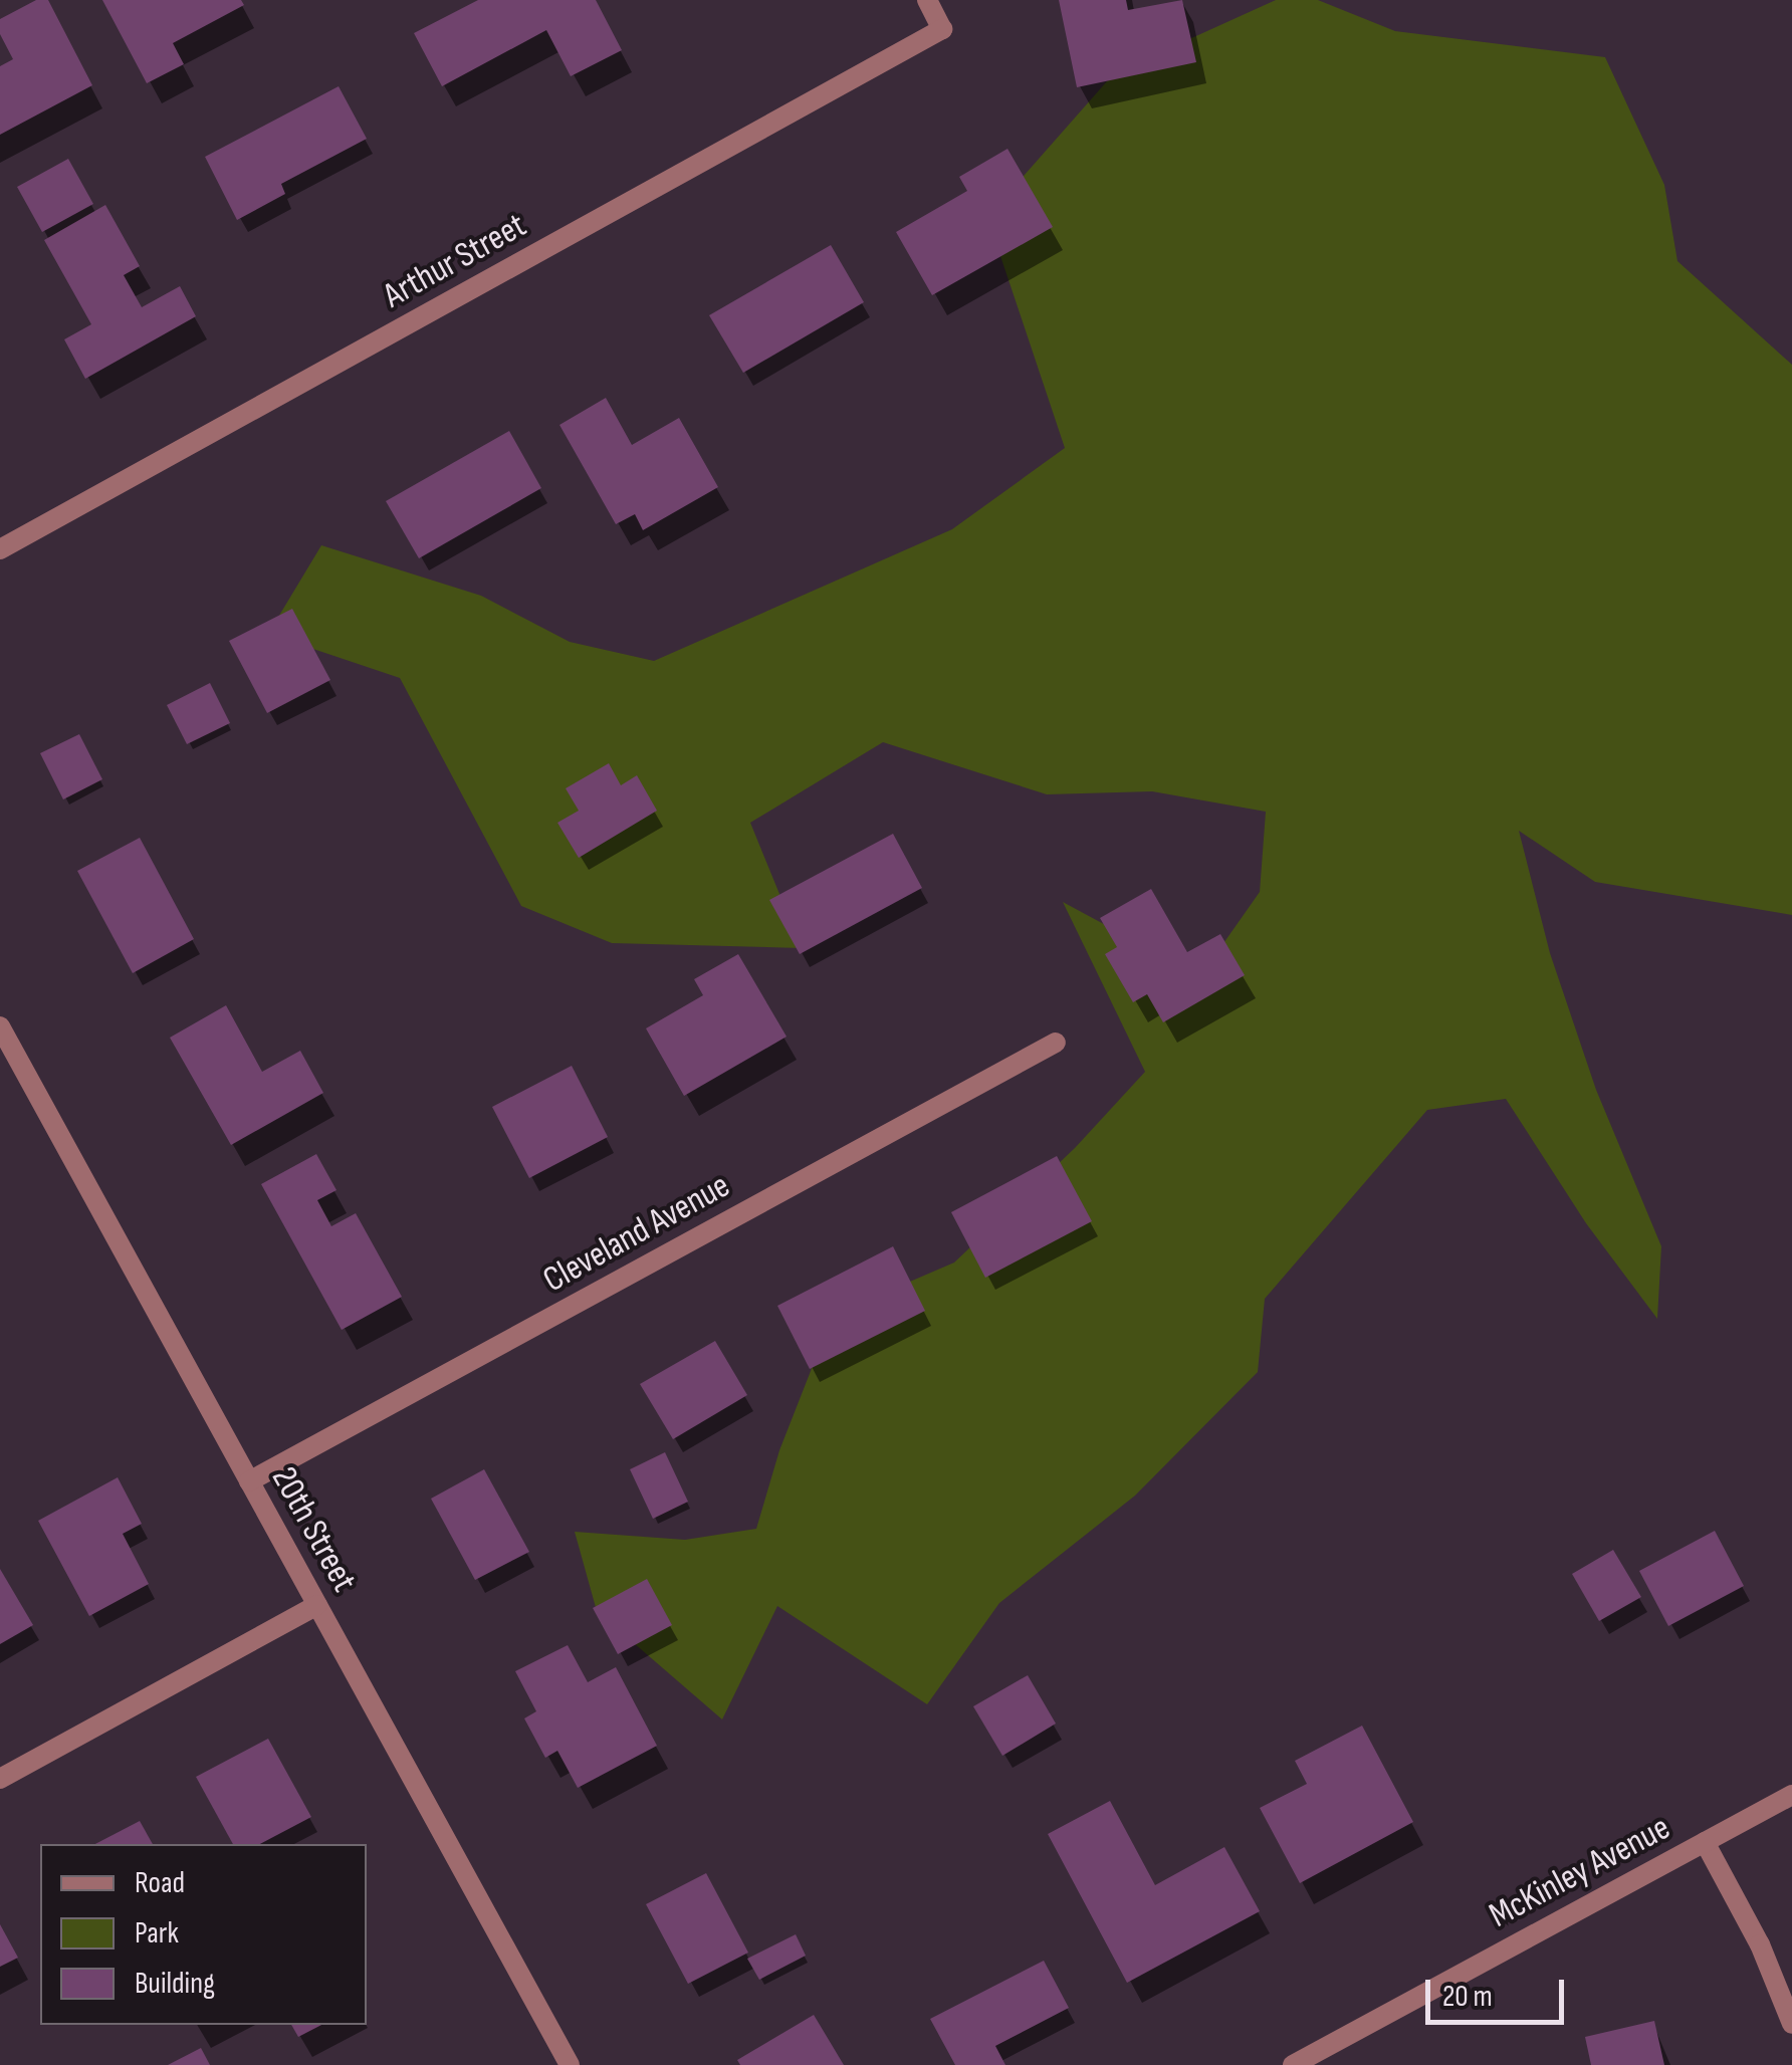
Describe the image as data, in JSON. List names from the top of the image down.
{
  "streets": {
    "street": [
      "Arthur Street",
      "Cleveland Avenue",
      "20th Street",
      "McKinley Avenue"
    ]
  },
  "crossings": [
    ["Cleveland Avenue", "20th Street"]
  ],
  "legend": ["Road", "Park", "Building"],
  "scale_bar": "20 m"
}
